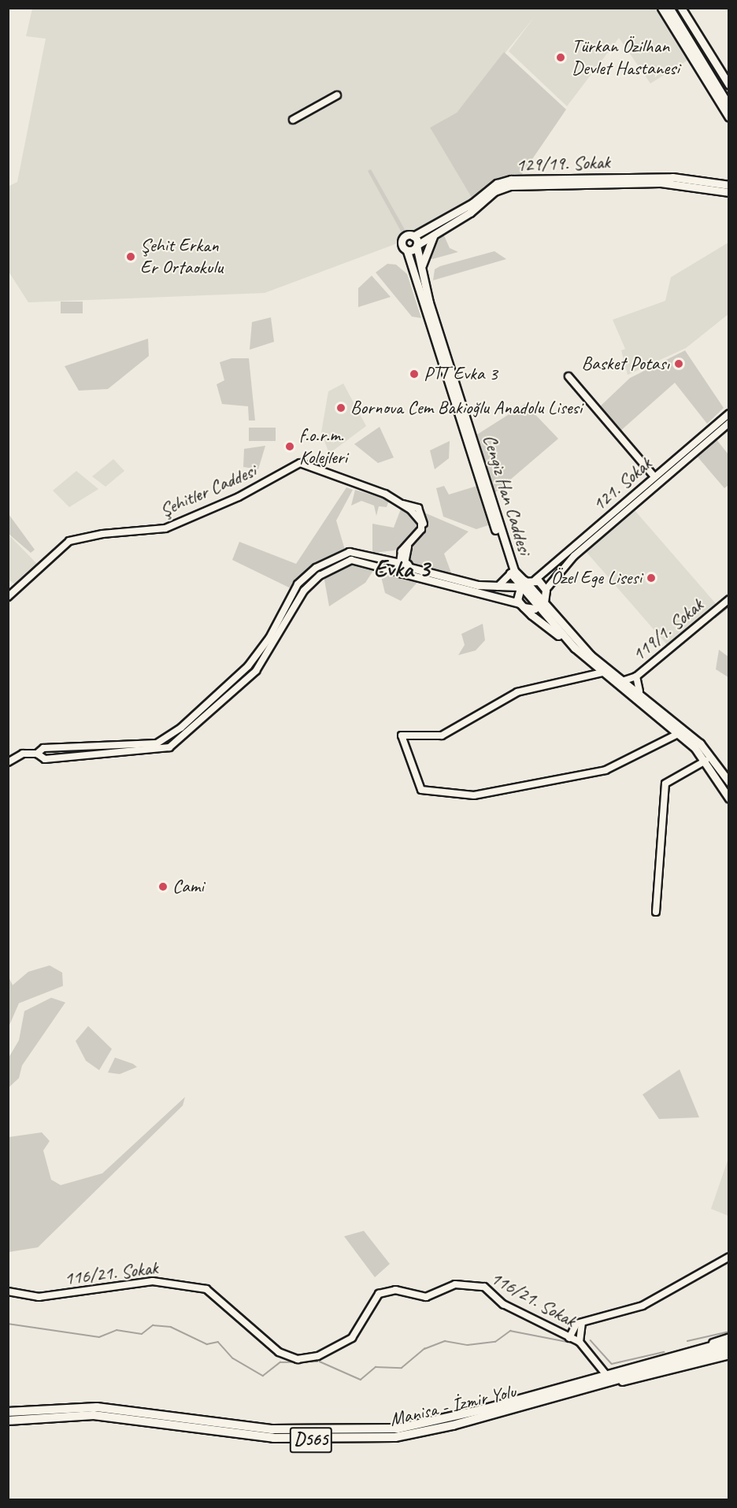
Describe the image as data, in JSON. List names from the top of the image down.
{
  "streets": {
    "highway": ["Manisa - İzmir Yolu", "D565"],
    "main road": ["129/19. Sokak", "121. Sokak", "Cengiz Han Caddesi"],
    "street": ["Şehitler Caddesi", "119/1. Sokak", "116/21. Sokak"]
  },
  "crossings": [
    ["129/19. Sokak", "Cengiz Han Caddesi"],
    ["121. Sokak", "Cengiz Han Caddesi"],
    ["Cengiz Han Caddesi", "119/1. Sokak"],
    ["116/21. Sokak", "Manisa - İzmir Yolu"]
  ],
  "districts": ["Evka 3"],
  "places": [
    "Türkan Özilhan Devlet Hastanesi",
    "Şehit Erkan Er Ortaokulu",
    "Basket Potası",
    "PTT Evka 3",
    "Bornova Cem Bakioğlu Anadolu Lisesi",
    "f.o.r.m. Kolejleri",
    "Özel Ege Lisesi",
    "Cami"
  ]
}
